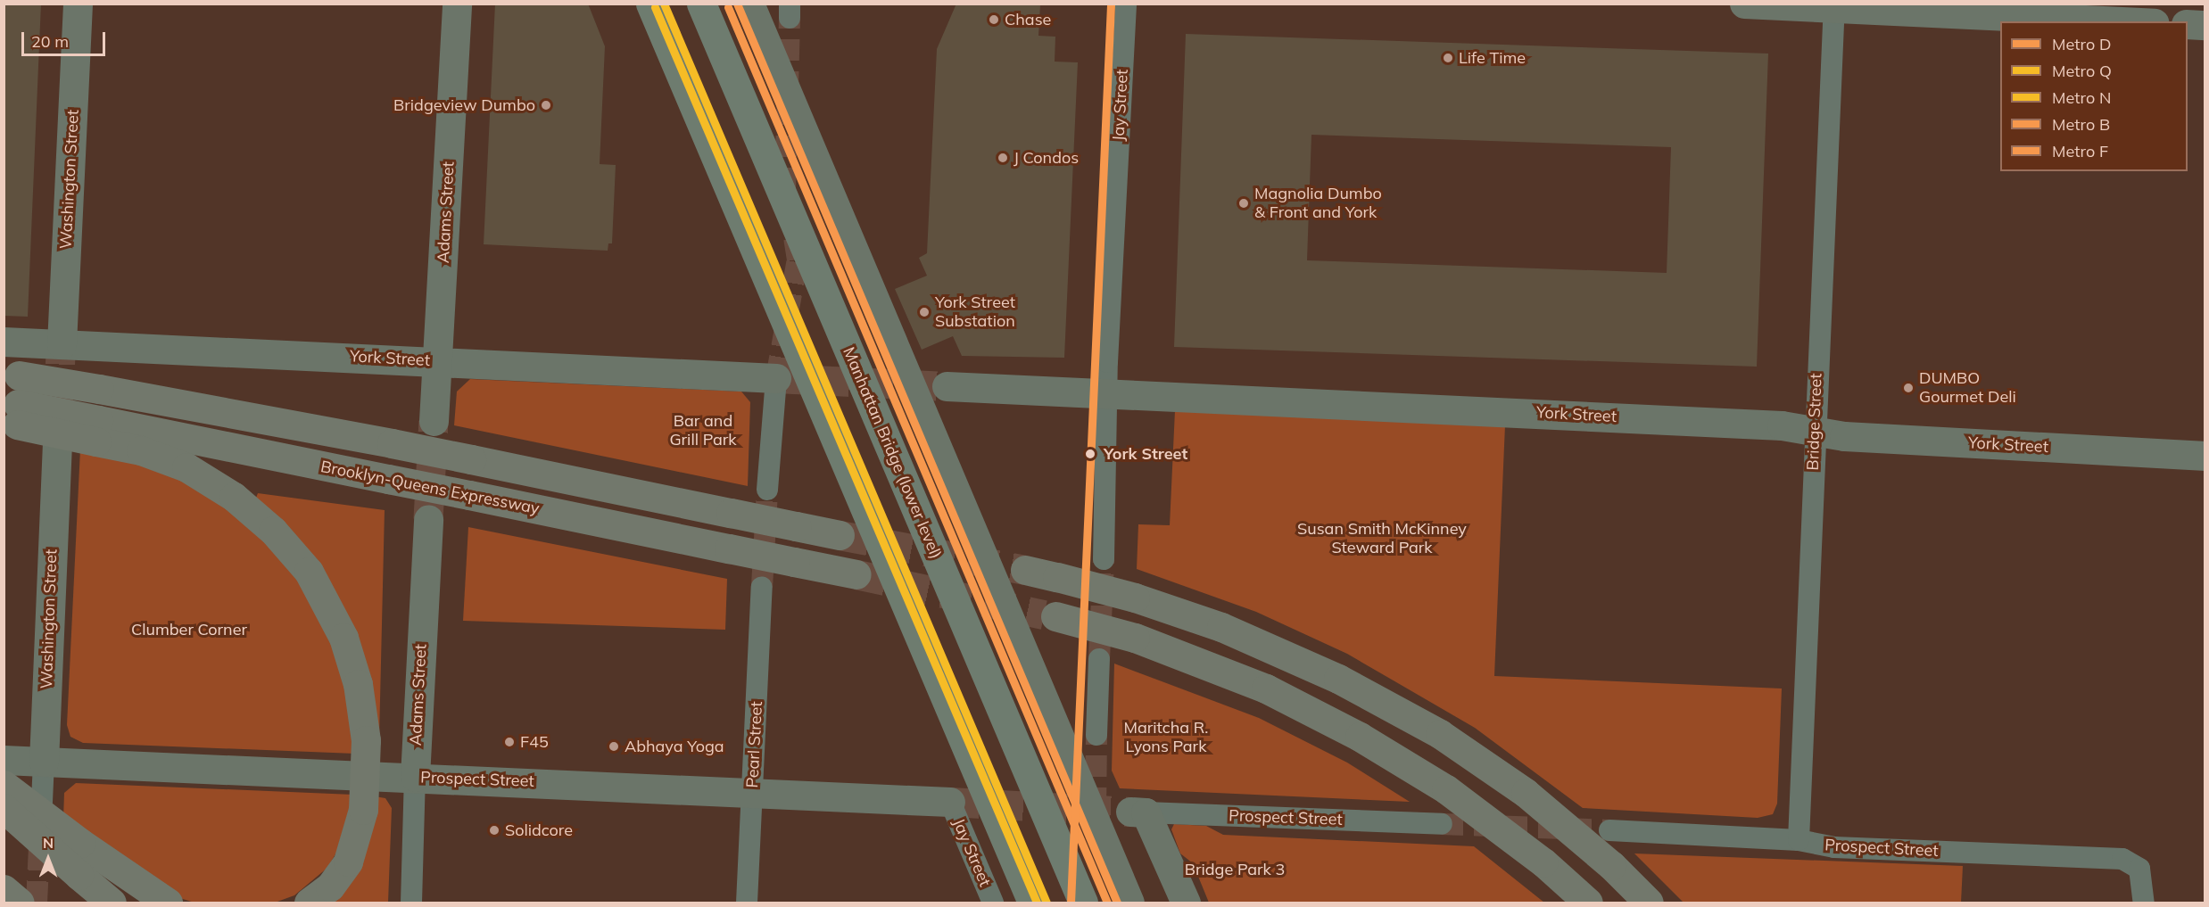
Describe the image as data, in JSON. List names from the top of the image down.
{
  "streets": {
    "highway": ["Brooklyn-Queens Expressway"],
    "main road": ["Manhattan Bridge (lower level)"],
    "street": [
      "Jay Street",
      "Washington Street",
      "Adams Street",
      "York Street",
      "Bridge Street",
      "Pearl Street",
      "Prospect Street"
    ]
  },
  "crossings": [
    ["Jay Street", "York Street"],
    ["Jay Street", "Prospect Street"],
    ["Washington Street", "York Street"],
    ["Washington Street", "Prospect Street"],
    ["Adams Street", "York Street"],
    ["Adams Street", "Prospect Street"],
    ["York Street", "Bridge Street"],
    ["Bridge Street", "Prospect Street"],
    ["Pearl Street", "Prospect Street"]
  ],
  "parks": [
    "Bar and Grill Park",
    "Susan Smith McKinney Steward Park",
    "Clumber Corner",
    "Maritcha R. Lyons Park",
    "Bridge Park 3"
  ],
  "places": [
    "Chase",
    "Life Time",
    "Bridgeview Dumbo",
    "J Condos",
    "Magnolia Dumbo & Front and York",
    "York Street Substation",
    "DUMBO Gourmet Deli",
    "York Street",
    "F45",
    "Abhaya Yoga",
    "Solidcore"
  ],
  "lines": [
    "metro line D",
    "metro line Q",
    "metro line F",
    "metro line N",
    "metro line B"
  ],
  "legend": [
    "Metro D",
    "Metro Q",
    "Metro N",
    "Metro B",
    "Metro F"
  ],
  "scale_bar": "20 m",
  "north": "top"
}
